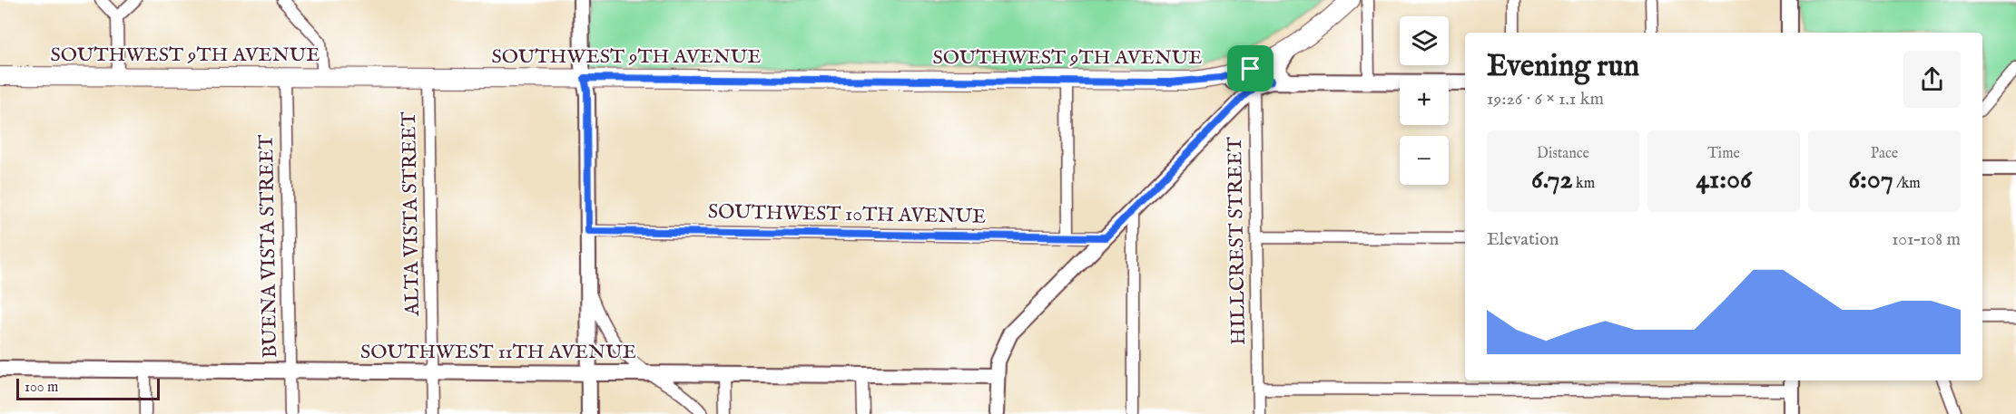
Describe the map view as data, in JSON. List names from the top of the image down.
{
  "streets": {
    "main road": ["SOUTHWEST 9TH AVENUE"],
    "street": [
      "ALTA VISTA STREET",
      "SOUTHWEST 10TH AVENUE",
      "HILLCREST STREET",
      "BUENA VISTA STREET",
      "SOUTHWEST 11TH AVENUE"
    ]
  },
  "crossings": [
    ["SOUTHWEST 9TH AVENUE", "ALTA VISTA STREET"],
    ["SOUTHWEST 9TH AVENUE", "HILLCREST STREET"],
    ["SOUTHWEST 9TH AVENUE", "BUENA VISTA STREET"],
    ["ALTA VISTA STREET", "SOUTHWEST 11TH AVENUE"],
    ["BUENA VISTA STREET", "SOUTHWEST 11TH AVENUE"]
  ],
  "scale_bar": "100 m",
  "page": {
    "map_buttons": ["+", "−"],
    "heading": ["Evening run", "19:26 · 6 × 1.1 km"],
    "stats": [
      ["Distance", "6.72 km"],
      ["Time", "41:06"],
      ["Pace", "6:07 /km"]
    ],
    "chart": ["Elevation", "101–108 m"],
    "scale": "100 m"
  }
}
